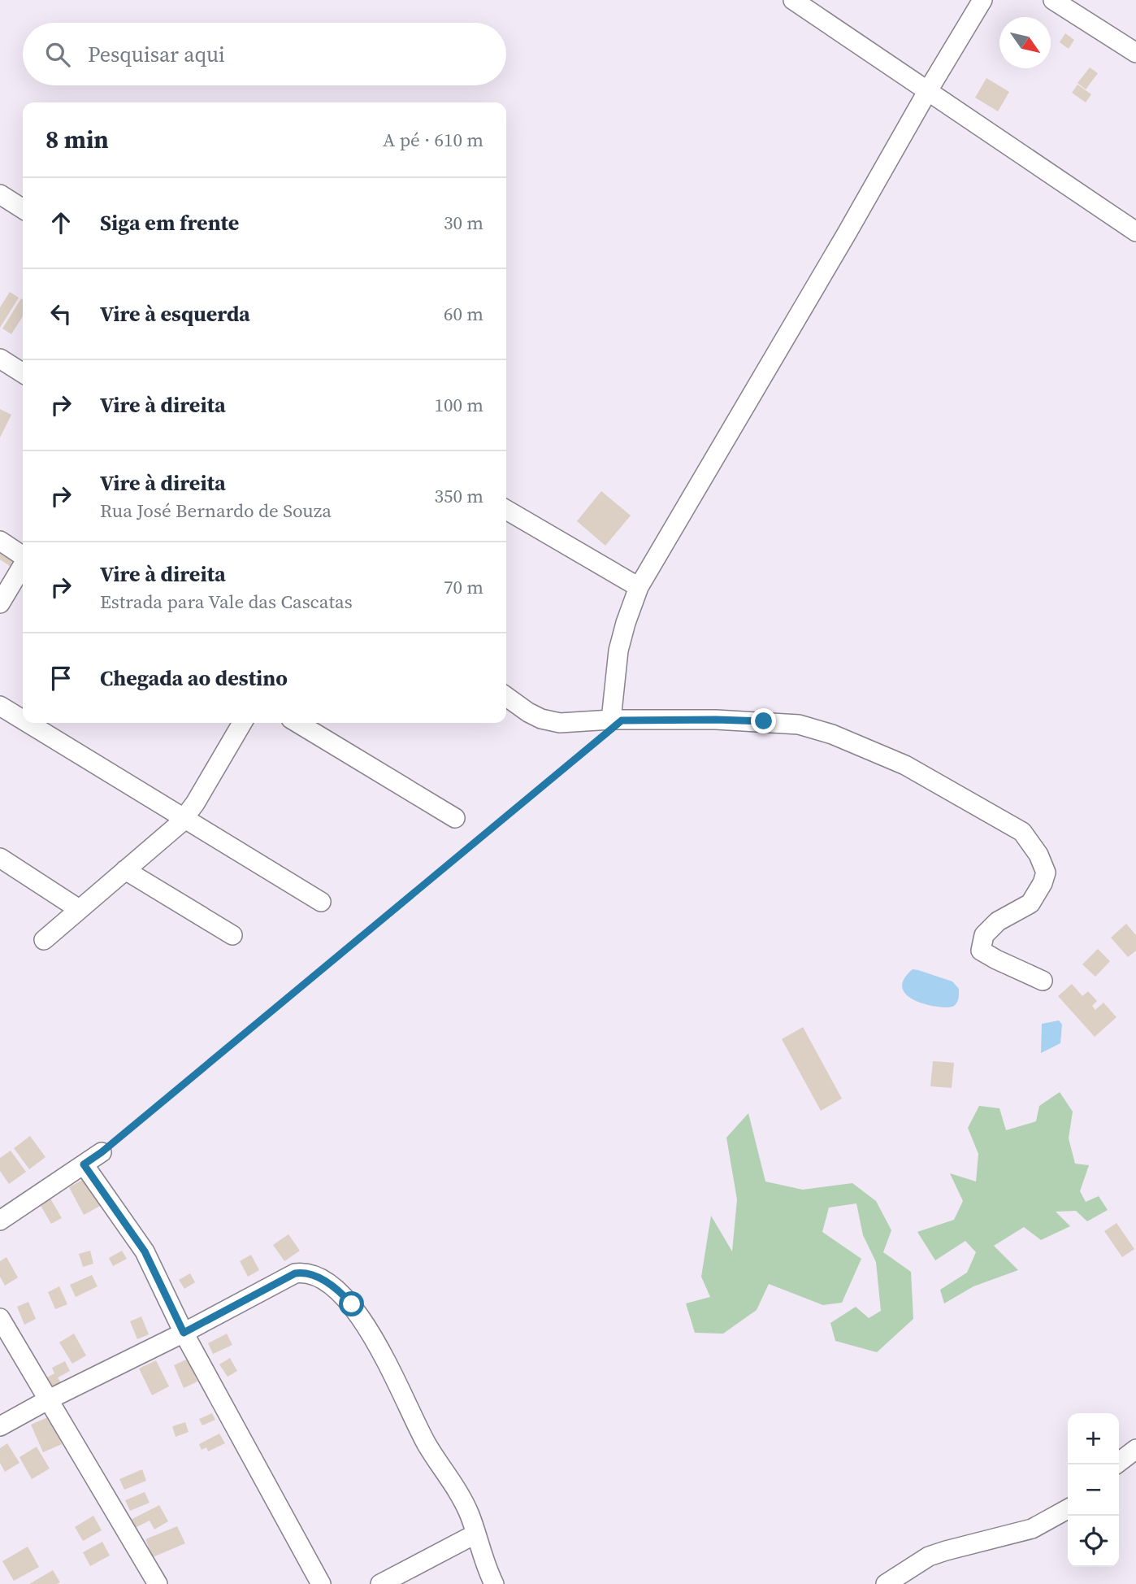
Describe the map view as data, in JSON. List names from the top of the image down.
{
  "north": "bottom right",
  "page": {
    "search": "Pesquisar aqui",
    "heading": ["8 min", "A pé · 610 m"],
    "list": [
      ["Siga em frente", "30 m"],
      ["Vire à esquerda", "60 m"],
      ["Vire à direita", "100 m"],
      ["Vire à direita", "Rua José Bernardo de Souza", "350 m"],
      ["Vire à direita", "Estrada para Vale das Cascatas", "70 m"],
      "Chegada ao destino"
    ],
    "map_buttons": ["+", "−"]
  }
}
